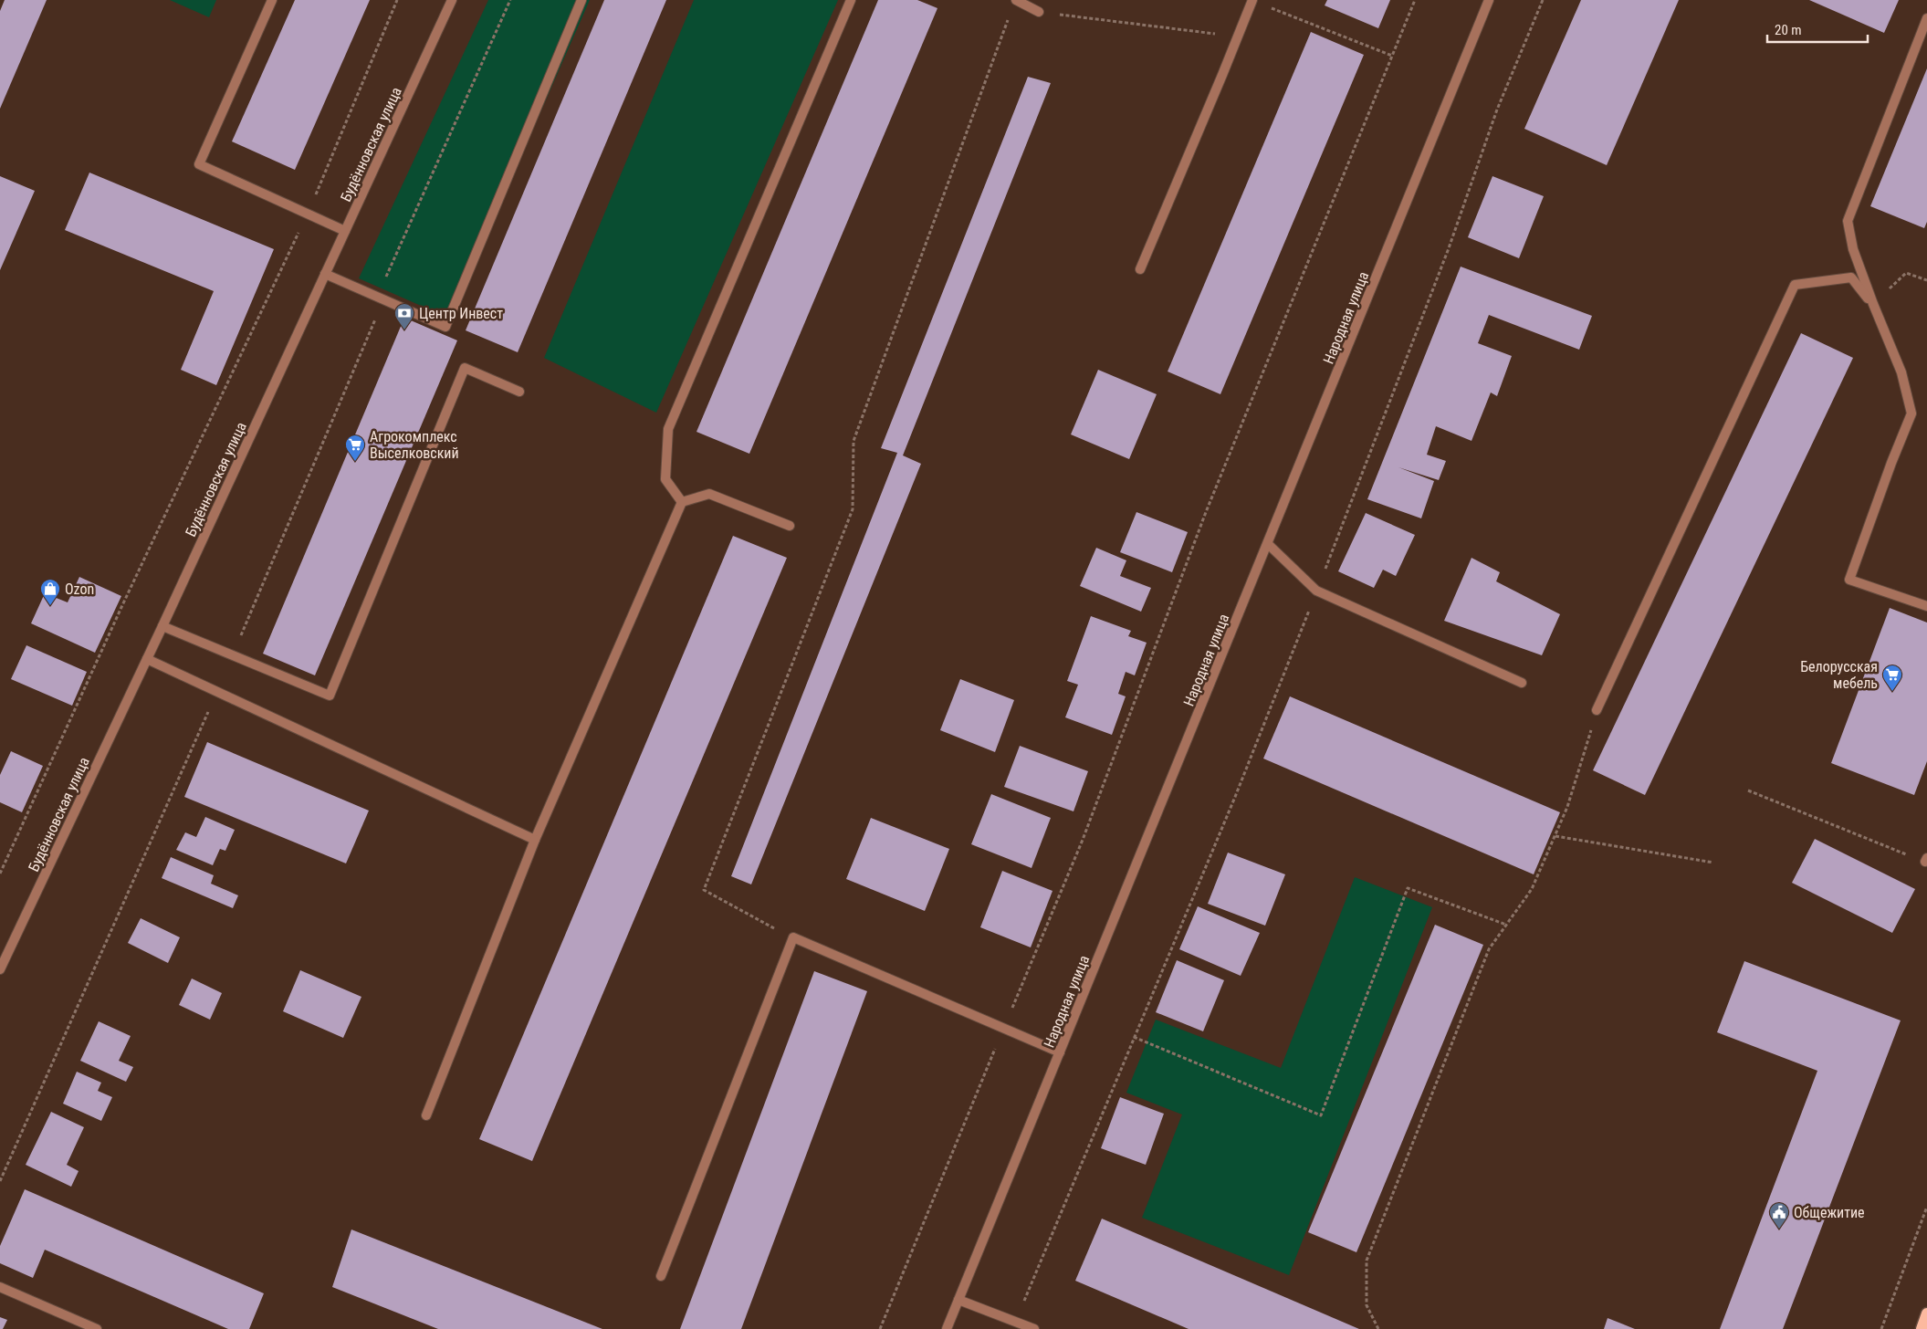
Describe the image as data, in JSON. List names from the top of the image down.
{
  "streets": {
    "street": ["Будённовская улица", "Народная улица"]
  },
  "places": {
    "bank": ["Центр Инвест"],
    "supermarket": ["Агрокомплекс Выселковский", "Белорусская мебель"],
    "shop": ["Ozon"],
    "public building": ["Общежитие"]
  },
  "scale_bar": "20 m"
}
